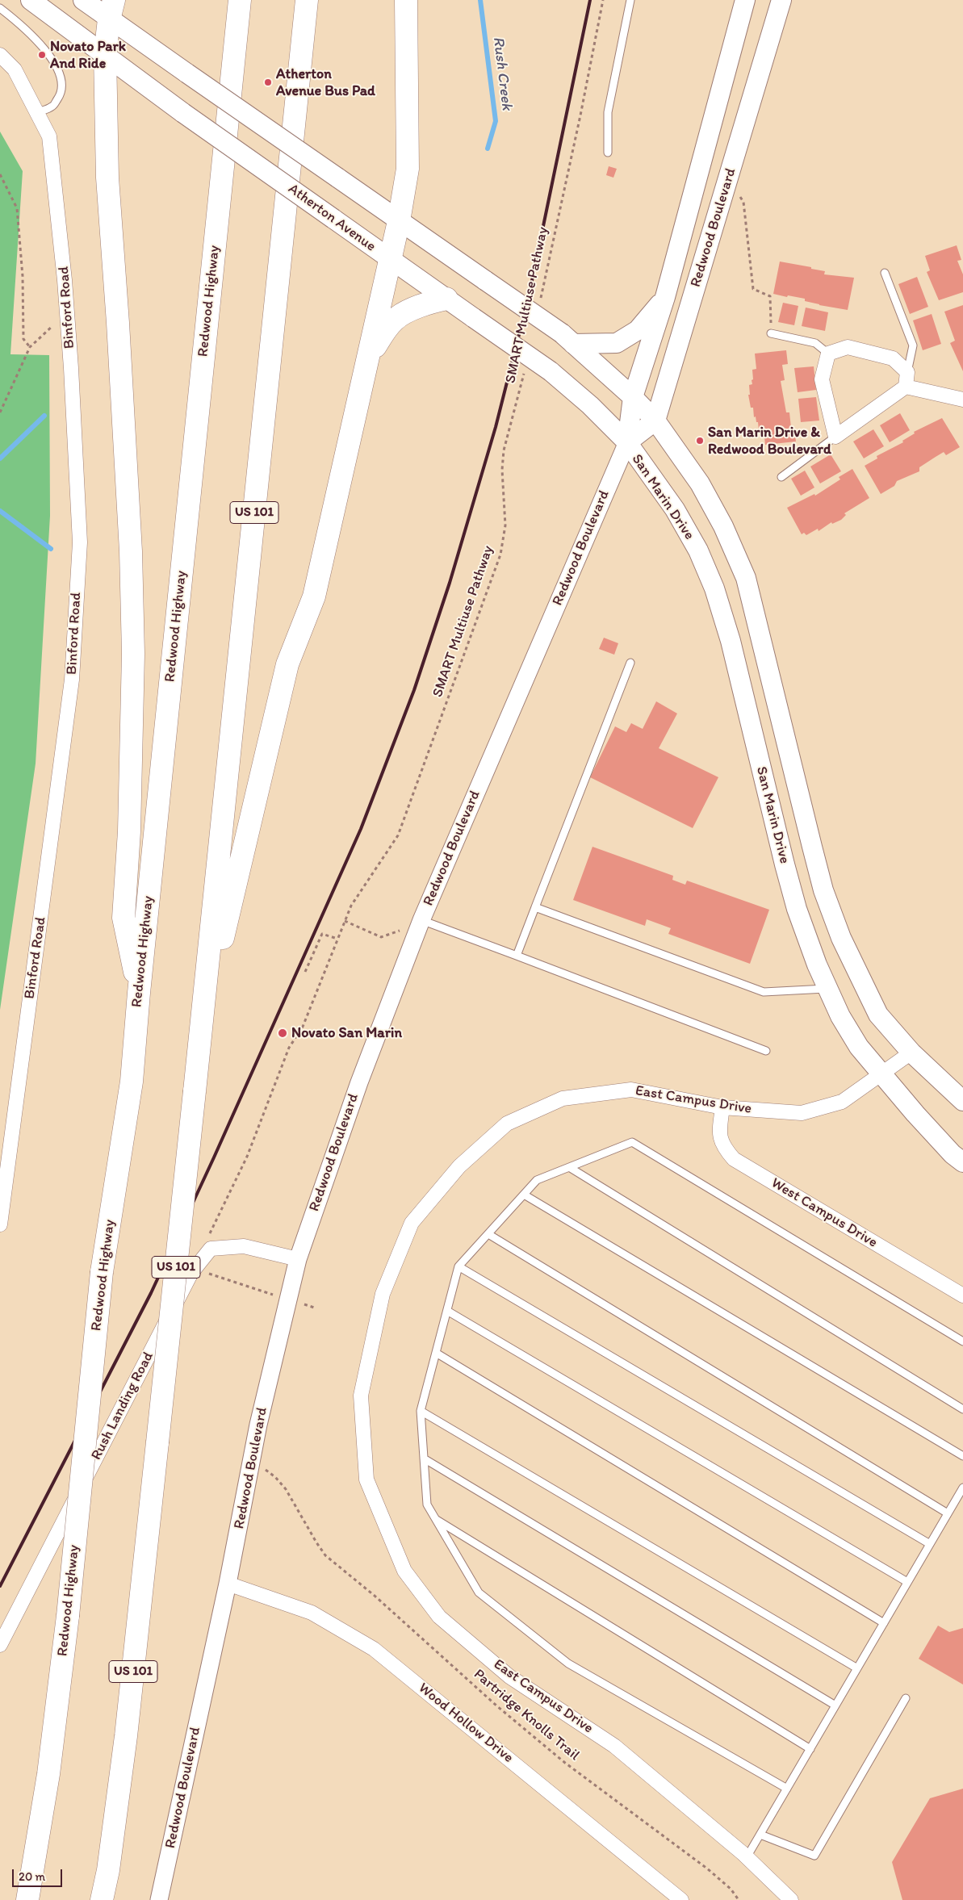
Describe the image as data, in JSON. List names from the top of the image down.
{
  "streets": {
    "highway": ["Redwood Highway", "US 101"],
    "main road": ["Atherton Avenue", "Redwood Boulevard", "San Marin Drive"],
    "street": [
      "Binford Road",
      "East Campus Drive",
      "West Campus Drive",
      "Rush Landing Road",
      "Wood Hollow Drive"
    ],
    "path": ["SMART Multiuse Pathway", "Partridge Knolls Trail"]
  },
  "crossings": [
    ["Atherton Avenue", "Redwood Boulevard"],
    ["Atherton Avenue", "San Marin Drive"],
    ["Redwood Boulevard", "San Marin Drive"],
    ["Redwood Boulevard", "Partridge Knolls Trail"],
    ["Redwood Boulevard", "Wood Hollow Drive"],
    ["San Marin Drive", "East Campus Drive"],
    ["East Campus Drive", "West Campus Drive"]
  ],
  "water": ["Rush Creek"],
  "places": [
    "Novato Park And Ride",
    "Atherton Avenue Bus Pad",
    "San Marin Drive & Redwood Boulevard",
    "Novato San Marin"
  ],
  "scale_bar": "20 m"
}
